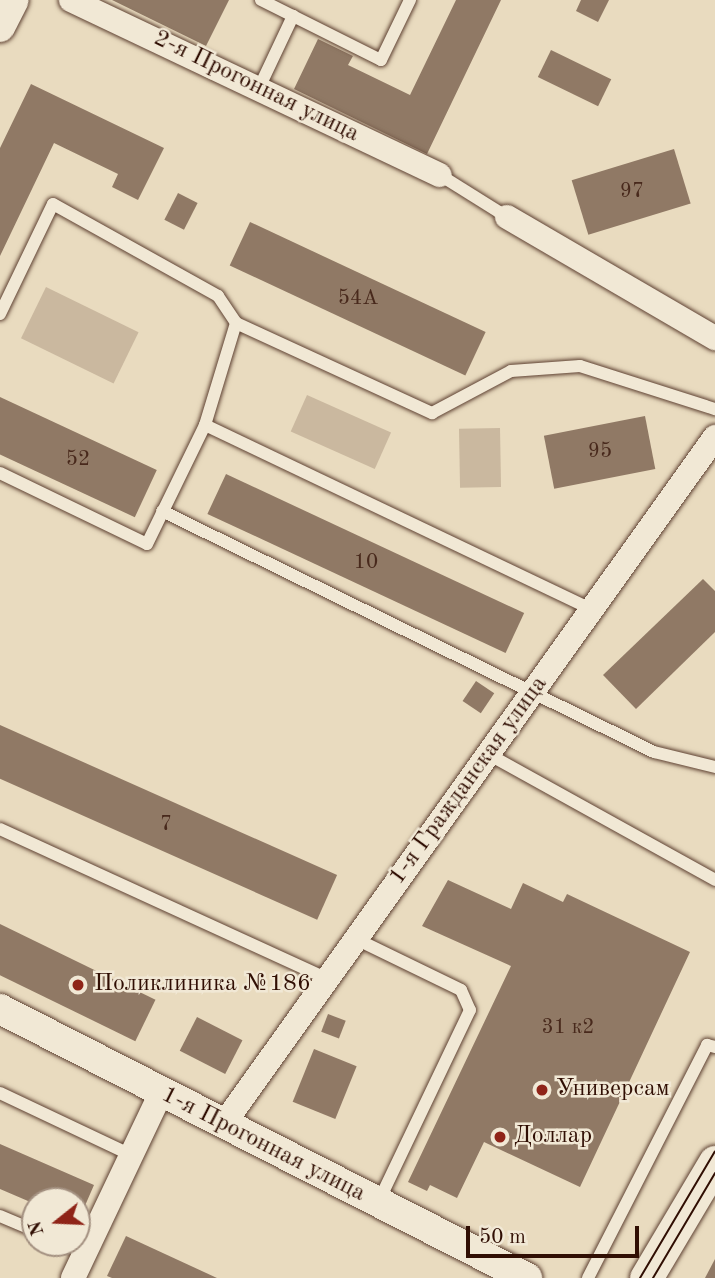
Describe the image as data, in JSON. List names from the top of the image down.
{
  "streets": {
    "street": ["2-я Прогонная улица", "1-я Гражданская улица", "1-я Прогонная улица"]
  },
  "crossings": [
    ["1-я Гражданская улица", "1-я Прогонная улица"]
  ],
  "places": ["Поликлиника №186", "Универсам", "Доллар"],
  "house_numbers": [
    "97",
    "54А",
    "95",
    "52",
    "10",
    "7",
    "31 к2"
  ],
  "scale_bar": "50 m",
  "north": "left"
}
